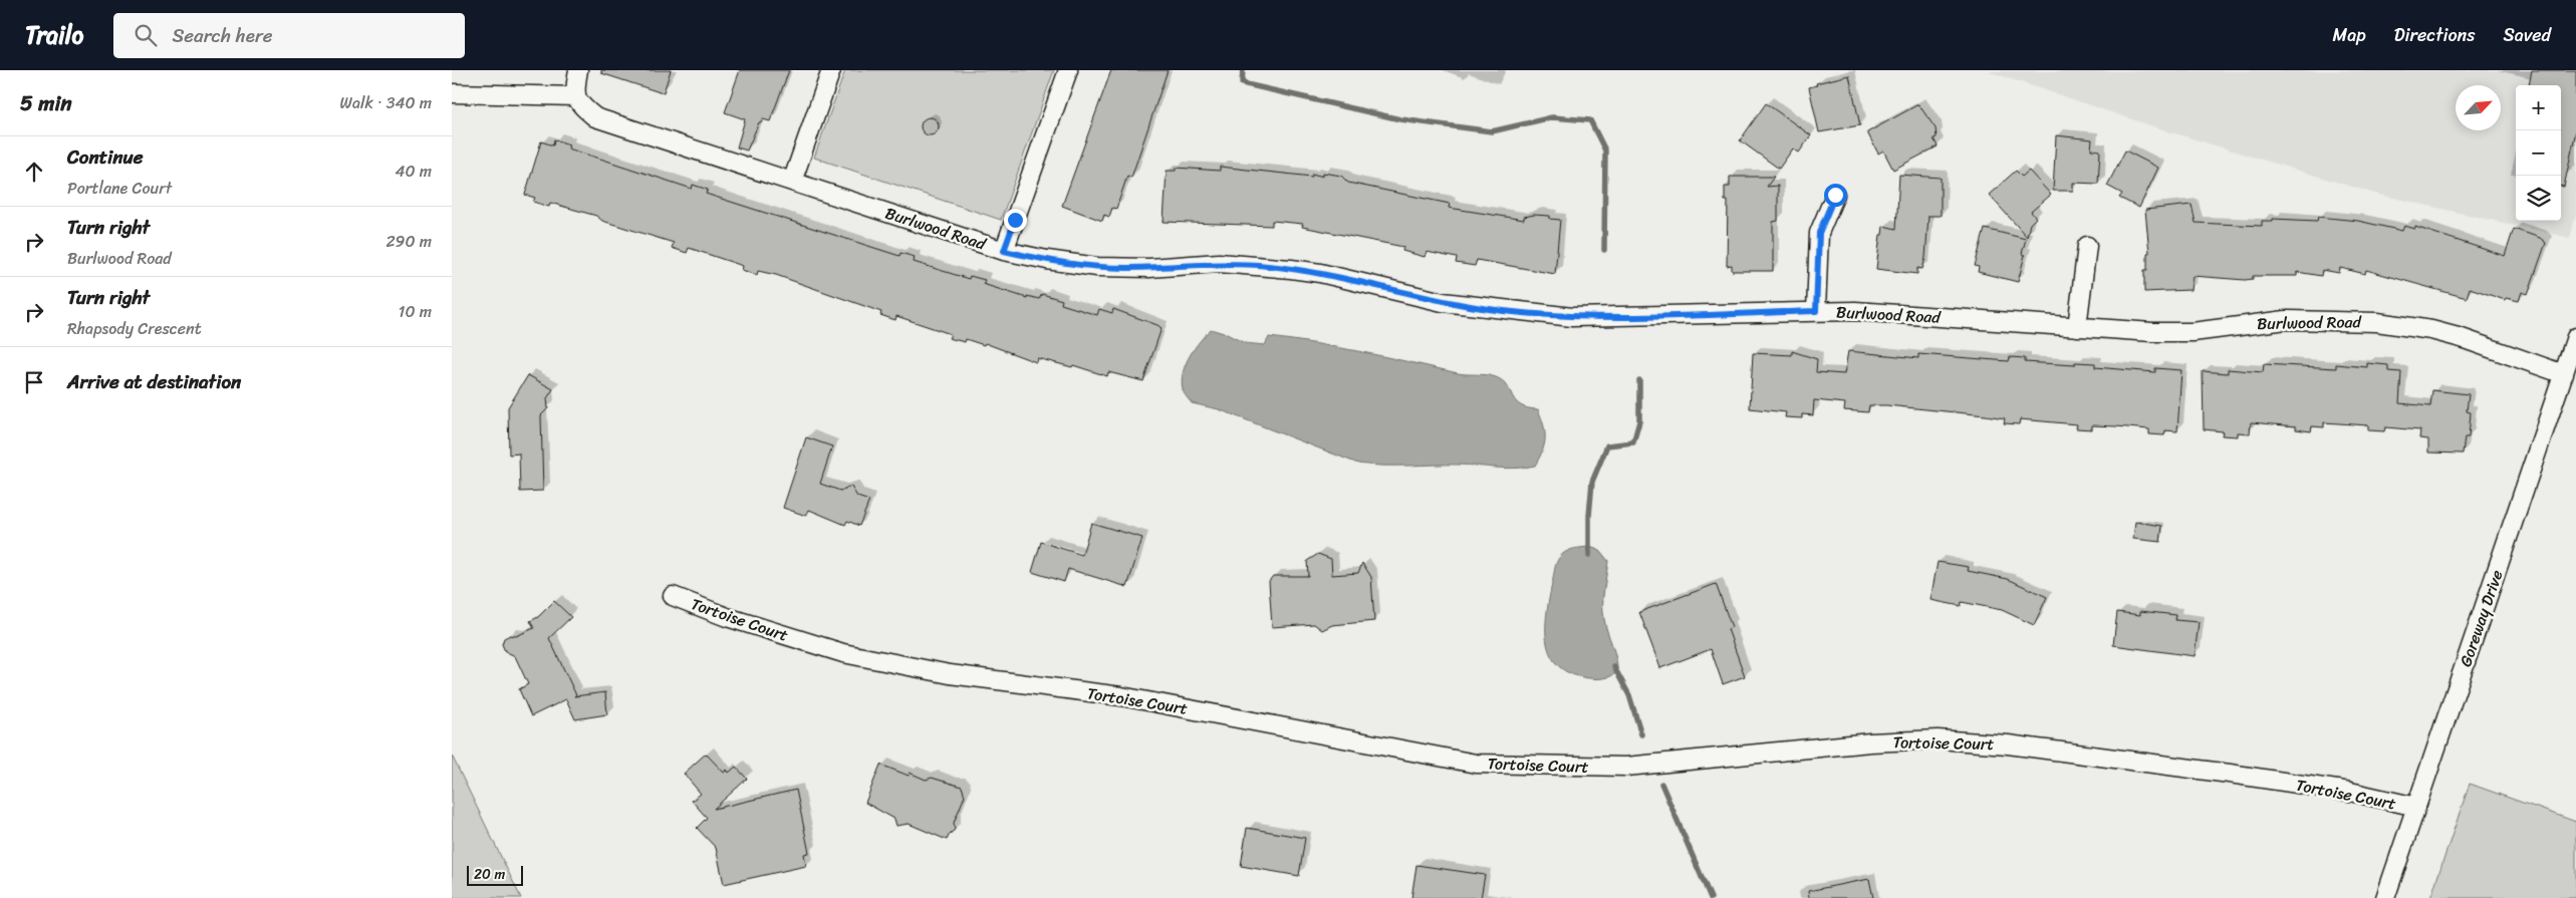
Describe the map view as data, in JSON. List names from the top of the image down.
{
  "streets": {
    "street": ["Burlwood Road", "Goreway Drive", "Tortoise Court"]
  },
  "crossings": [
    ["Burlwood Road", "Goreway Drive"],
    ["Goreway Drive", "Tortoise Court"]
  ],
  "scale_bar": "20 m",
  "north": "top right",
  "page": {
    "header": "Trailo",
    "search": "Search here",
    "nav": ["Map", "Directions", "Saved"],
    "heading": ["5 min", "Walk · 340 m"],
    "map_buttons": ["+", "−"],
    "list": [
      ["Continue", "Portlane Court", "40 m"],
      ["Turn right", "Burlwood Road", "290 m"],
      ["Turn right", "Rhapsody Crescent", "10 m"],
      "Arrive at destination"
    ],
    "scale": "20 m"
  }
}
